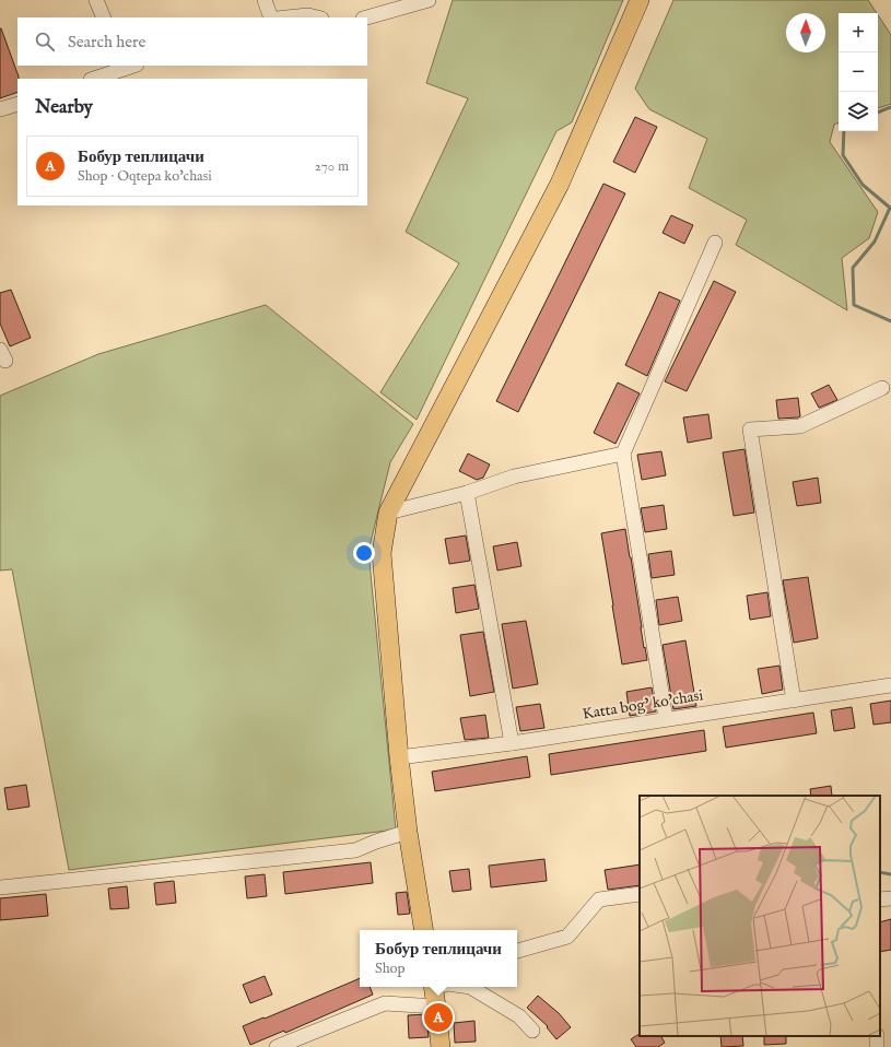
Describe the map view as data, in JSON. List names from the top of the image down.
{
  "streets": {
    "street": ["Katta bog' ko'chasi"]
  },
  "north": "top",
  "page": {
    "map_buttons": ["+", "−"],
    "search": "Search here",
    "heading": "Nearby",
    "list": [
      {
        "mark": "A",
        "name": "Бобур теплицачи",
        "note": "Shop · Oqtepa ko'chasi",
        "value": "270 m"
      }
    ],
    "popup": ["Бобур теплицачи", "Shop"],
    "pins": "A"
  }
}
